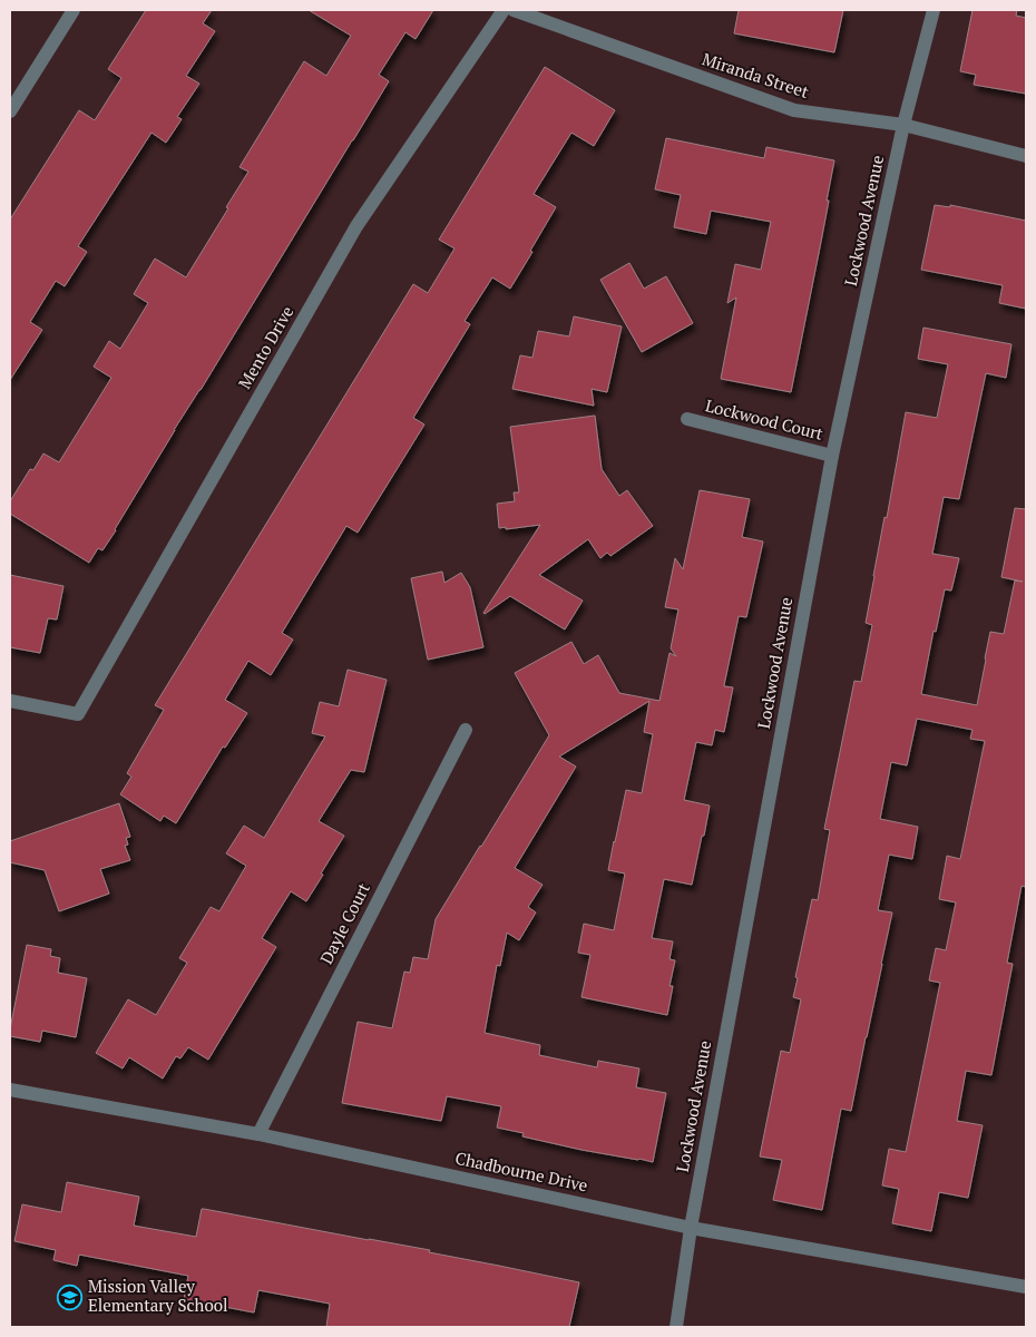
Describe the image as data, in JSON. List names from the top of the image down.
{
  "streets": {
    "street": [
      "Miranda Street",
      "Lockwood Avenue",
      "Mento Drive",
      "Lockwood Court",
      "Dayle Court",
      "Chadbourne Drive"
    ]
  },
  "crossings": [
    ["Miranda Street", "Lockwood Avenue"],
    ["Lockwood Avenue", "Lockwood Court"],
    ["Lockwood Avenue", "Chadbourne Drive"],
    ["Dayle Court", "Chadbourne Drive"]
  ],
  "places": {
    "school or university": ["Mission Valley Elementary School"]
  }
}
